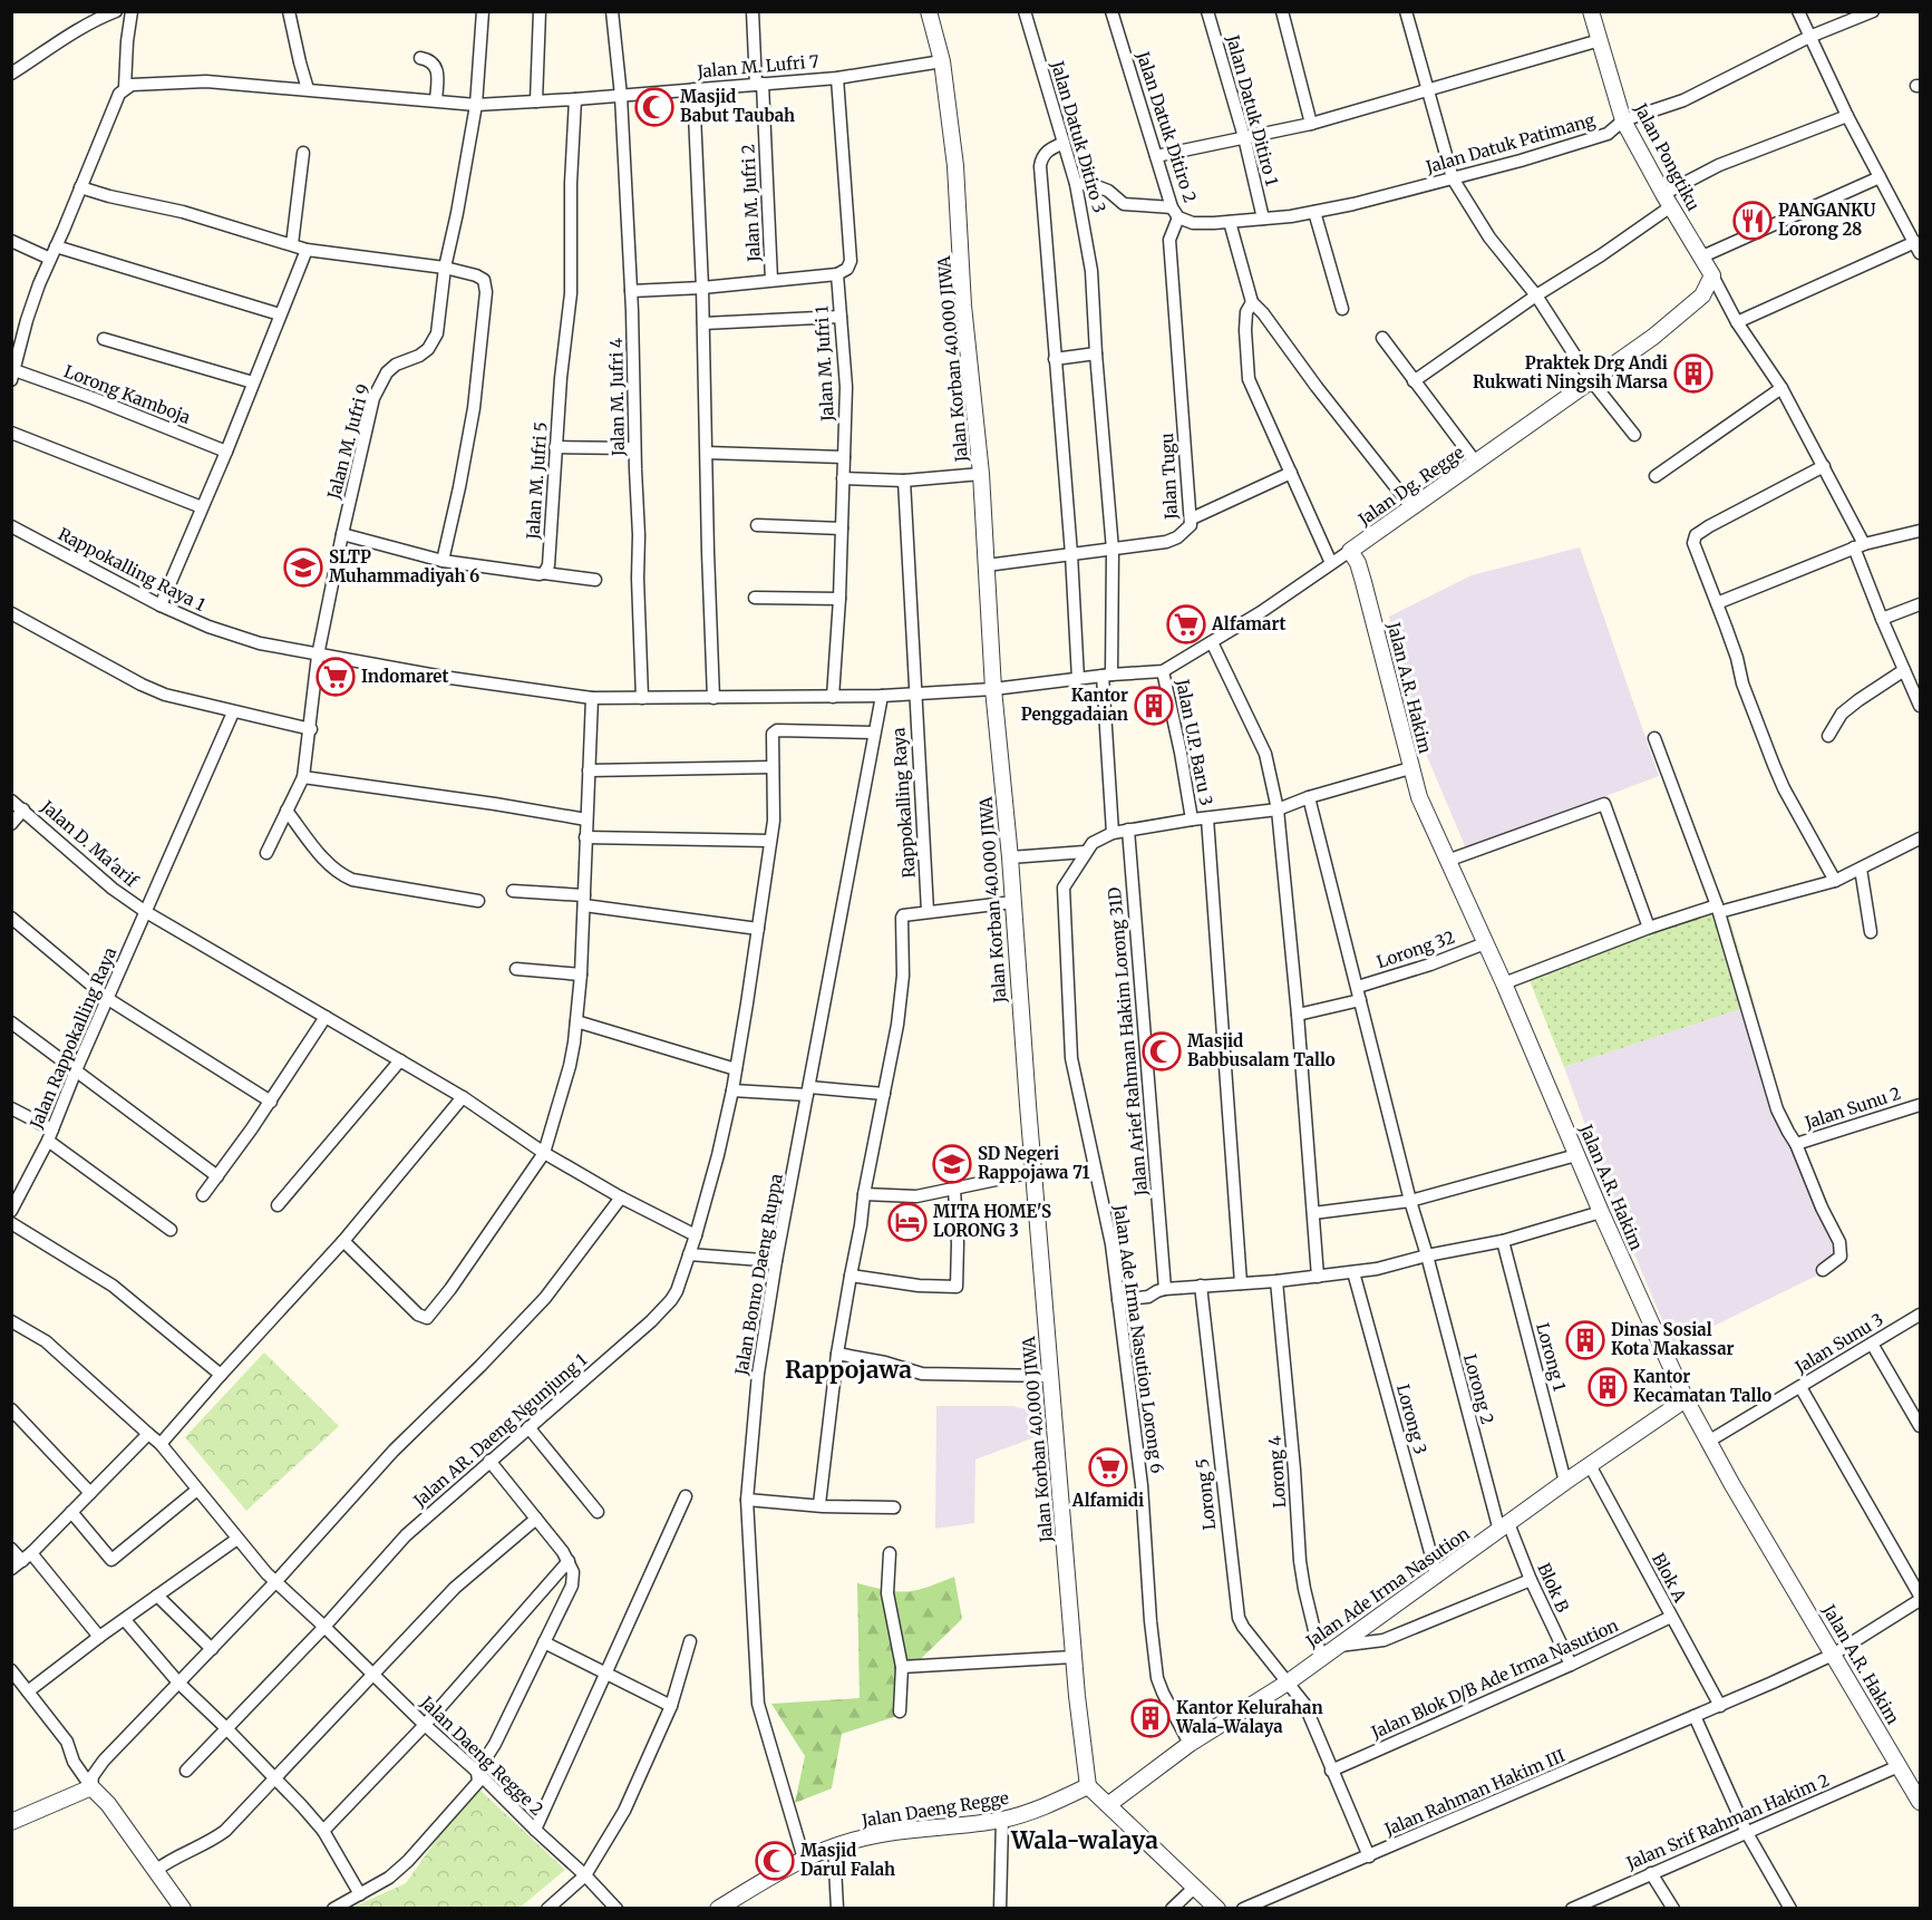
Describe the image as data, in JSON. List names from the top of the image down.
{
  "streets": {
    "street": [
      "Jalan M. Lufri 7",
      "Jalan Datuk Ditiro 1",
      "Jalan Datuk Ditiro 2",
      "Jalan Datuk Ditiro 3",
      "Jalan Datuk Patimang",
      "Jalan Pongtiku",
      "Jalan M. Jufri 2",
      "Jalan Korban 40.000 JIWA",
      "Jalan M. Jufri 1",
      "Lorong Kamboja",
      "Jalan M. Jufri 4",
      "Jalan M. Jufri 9",
      "Jalan Tugu",
      "Jalan M. Jufri 5",
      "Jalan Dg. Regge",
      "Rappokalling Raya 1",
      "Jalan A.R. Hakim",
      "Jalan U.P. Baru 3",
      "Rappokalling Raya",
      "Jalan D. Ma'arif",
      "Lorong 32",
      "Jalan Rappokalling Raya",
      "Jalan Arief Rahman Hakim Lorong 31D",
      "Jalan Sunu 2",
      "Jalan Bonro Daeng Ruppa",
      "Jalan Ade Irma Nasution Lorong 6",
      "Jalan Sunu 3",
      "Lorong 1",
      "Lorong 2",
      "Lorong 3",
      "Jalan AR. Daeng Ngunjung 1",
      "Lorong 4",
      "Lorong 5",
      "Blok A",
      "Jalan Ade Irma Nasution",
      "Blok B",
      "Jalan Blok D/B Ade Irma Nasution",
      "Jalan Daeng Regge 2",
      "Jalan Rahman Hakim III",
      "Jalan Daeng Regge",
      "Jalan Srif Rahman Hakim 2"
    ]
  },
  "crossings": [
    ["Jalan M. Lufri 7", "Jalan M. Jufri 2"],
    ["Jalan M. Lufri 7", "Jalan Korban 40.000 JIWA"],
    ["Jalan M. Lufri 7", "Jalan M. Jufri 1"],
    ["Jalan M. Lufri 7", "Jalan M. Jufri 4"],
    ["Jalan M. Lufri 7", "Jalan M. Jufri 9"],
    ["Jalan M. Lufri 7", "Jalan M. Jufri 5"],
    ["Jalan Datuk Ditiro 1", "Jalan Datuk Patimang"],
    ["Jalan Datuk Ditiro 2", "Jalan Datuk Patimang"],
    ["Jalan Datuk Ditiro 2", "Jalan Tugu"],
    ["Jalan Datuk Ditiro 3", "Jalan Tugu"],
    ["Jalan Datuk Ditiro 3", "Jalan Dg. Regge"],
    ["Jalan Datuk Patimang", "Jalan Pongtiku"],
    ["Jalan Pongtiku", "Jalan Dg. Regge"],
    ["Jalan Korban 40.000 JIWA", "Jalan Tugu"],
    ["Jalan Korban 40.000 JIWA", "Rappokalling Raya 1"],
    ["Jalan Korban 40.000 JIWA", "Jalan Daeng Regge"],
    ["Jalan M. Jufri 1", "Rappokalling Raya 1"],
    ["Jalan M. Jufri 4", "Rappokalling Raya 1"],
    ["Jalan M. Jufri 9", "Rappokalling Raya 1"],
    ["Jalan Dg. Regge", "Jalan A.R. Hakim"],
    ["Jalan Dg. Regge", "Jalan U.P. Baru 3"],
    ["Rappokalling Raya 1", "Rappokalling Raya"],
    ["Rappokalling Raya 1", "Jalan Bonro Daeng Ruppa"],
    ["Jalan A.R. Hakim", "Lorong 32"],
    ["Jalan A.R. Hakim", "Jalan Sunu 3"],
    ["Jalan A.R. Hakim", "Jalan Ade Irma Nasution"],
    ["Jalan A.R. Hakim", "Jalan Rahman Hakim III"],
    ["Jalan A.R. Hakim", "Jalan Srif Rahman Hakim 2"],
    ["Jalan D. Ma'arif", "Jalan Rappokalling Raya"],
    ["Jalan D. Ma'arif", "Jalan AR. Daeng Ngunjung 1"],
    ["Lorong 32", "Lorong 2"],
    ["Jalan Bonro Daeng Ruppa", "Jalan AR. Daeng Ngunjung 1"],
    ["Jalan Bonro Daeng Ruppa", "Jalan Daeng Regge"],
    ["Jalan Ade Irma Nasution Lorong 6", "Jalan Ade Irma Nasution"],
    ["Lorong 1", "Jalan Ade Irma Nasution"],
    ["Lorong 2", "Jalan Ade Irma Nasution"],
    ["Lorong 2", "Blok B"],
    ["Lorong 3", "Jalan Ade Irma Nasution"],
    ["Jalan AR. Daeng Ngunjung 1", "Jalan Daeng Regge 2"],
    ["Lorong 4", "Jalan Ade Irma Nasution"],
    ["Lorong 5", "Jalan Ade Irma Nasution"],
    ["Lorong 5", "Jalan Blok D/B Ade Irma Nasution"],
    ["Lorong 5", "Jalan Rahman Hakim III"],
    ["Blok A", "Jalan Ade Irma Nasution"],
    ["Blok A", "Jalan Blok D/B Ade Irma Nasution"],
    ["Blok A", "Jalan Rahman Hakim III"],
    ["Jalan Ade Irma Nasution", "Blok B"],
    ["Blok B", "Jalan Blok D/B Ade Irma Nasution"]
  ],
  "districts": ["Rappojawa", "Wala-walaya"],
  "places": {
    "mosque": ["Masjid Babut Taubah", "Masjid Babbusalam Tallo", "Masjid Darul Falah"],
    "restaurant": ["PANGANKU Lorong 28"],
    "building": [
      "Praktek Drg Andi Rukwati Ningsih Marsa",
      "Kantor Penggadaian",
      "Dinas Sosial Kota Makassar",
      "Kantor Kecamatan Tallo",
      "Kantor Kelurahan Wala-Walaya"
    ],
    "school or university": ["SLTP Muhammadiyah 6", "SD Negeri Rappojawa 71"],
    "supermarket": ["Alfamart", "Indomaret", "Alfamidi"],
    "hotel": ["MITA HOME'S LORONG 3"]
  }
}
